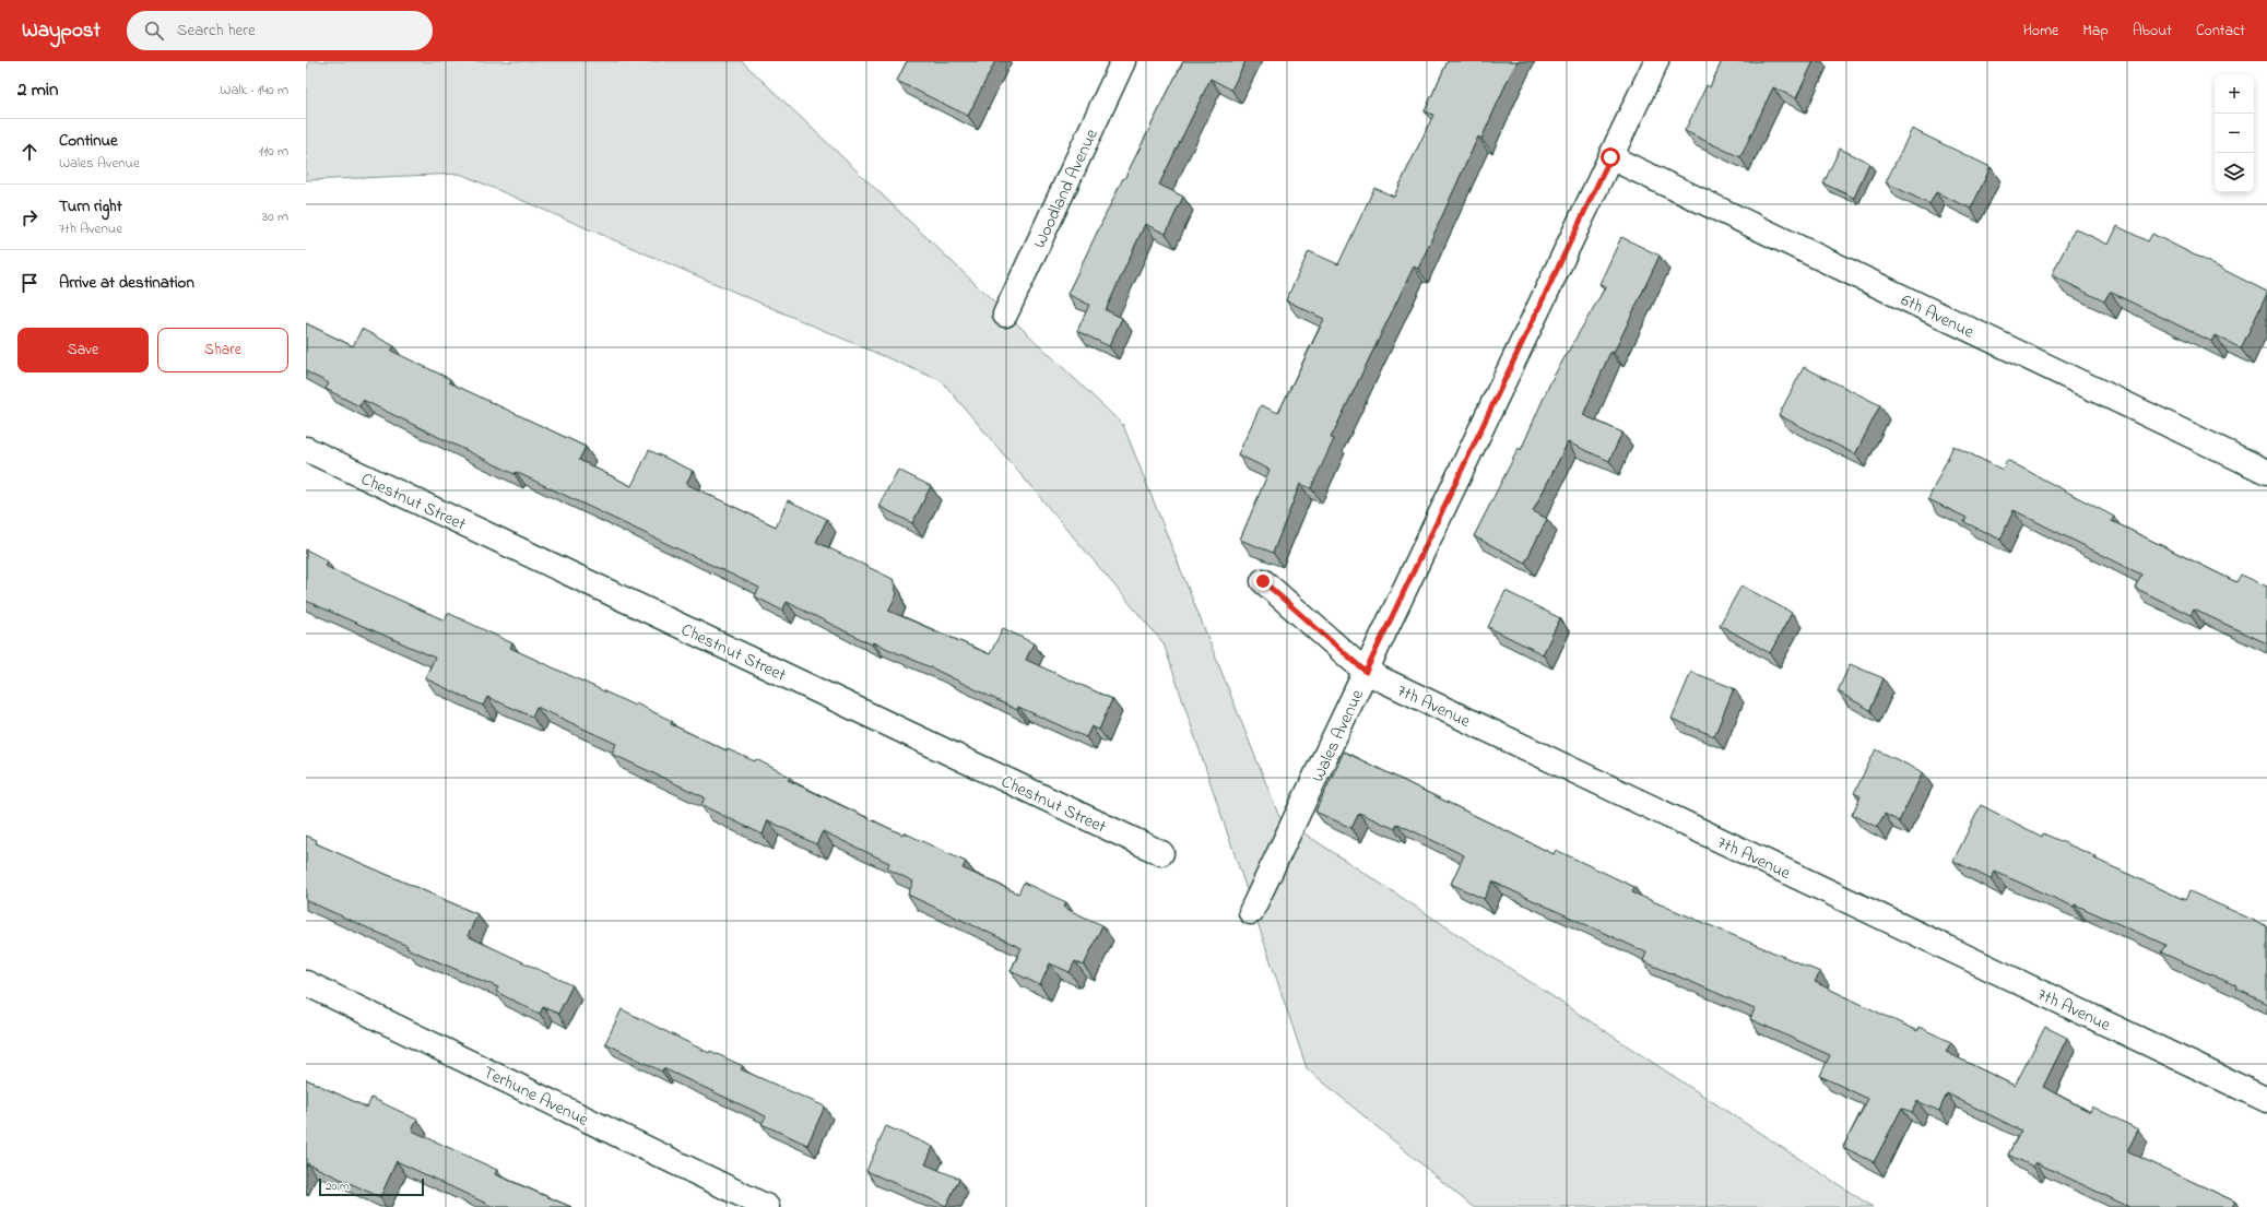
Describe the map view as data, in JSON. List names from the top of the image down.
{
  "streets": {
    "street": [
      "Woodland Avenue",
      "6th Avenue",
      "Chestnut Street",
      "7th Avenue",
      "Wales Avenue",
      "Terhune Avenue"
    ]
  },
  "crossings": [
    ["6th Avenue", "Wales Avenue"],
    ["7th Avenue", "Wales Avenue"]
  ],
  "scale_bar": "20 m",
  "page": {
    "header": "Waypost",
    "search": "Search here",
    "nav": [
      "Home",
      "Map",
      "About",
      "Contact"
    ],
    "heading": ["2 min", "Walk · 140 m"],
    "map_buttons": ["+", "−"],
    "list": [
      ["Continue", "Wales Avenue", "110 m"],
      ["Turn right", "7th Avenue", "30 m"],
      "Arrive at destination"
    ],
    "buttons": ["Save", "Share"],
    "scale": "20 m"
  }
}
